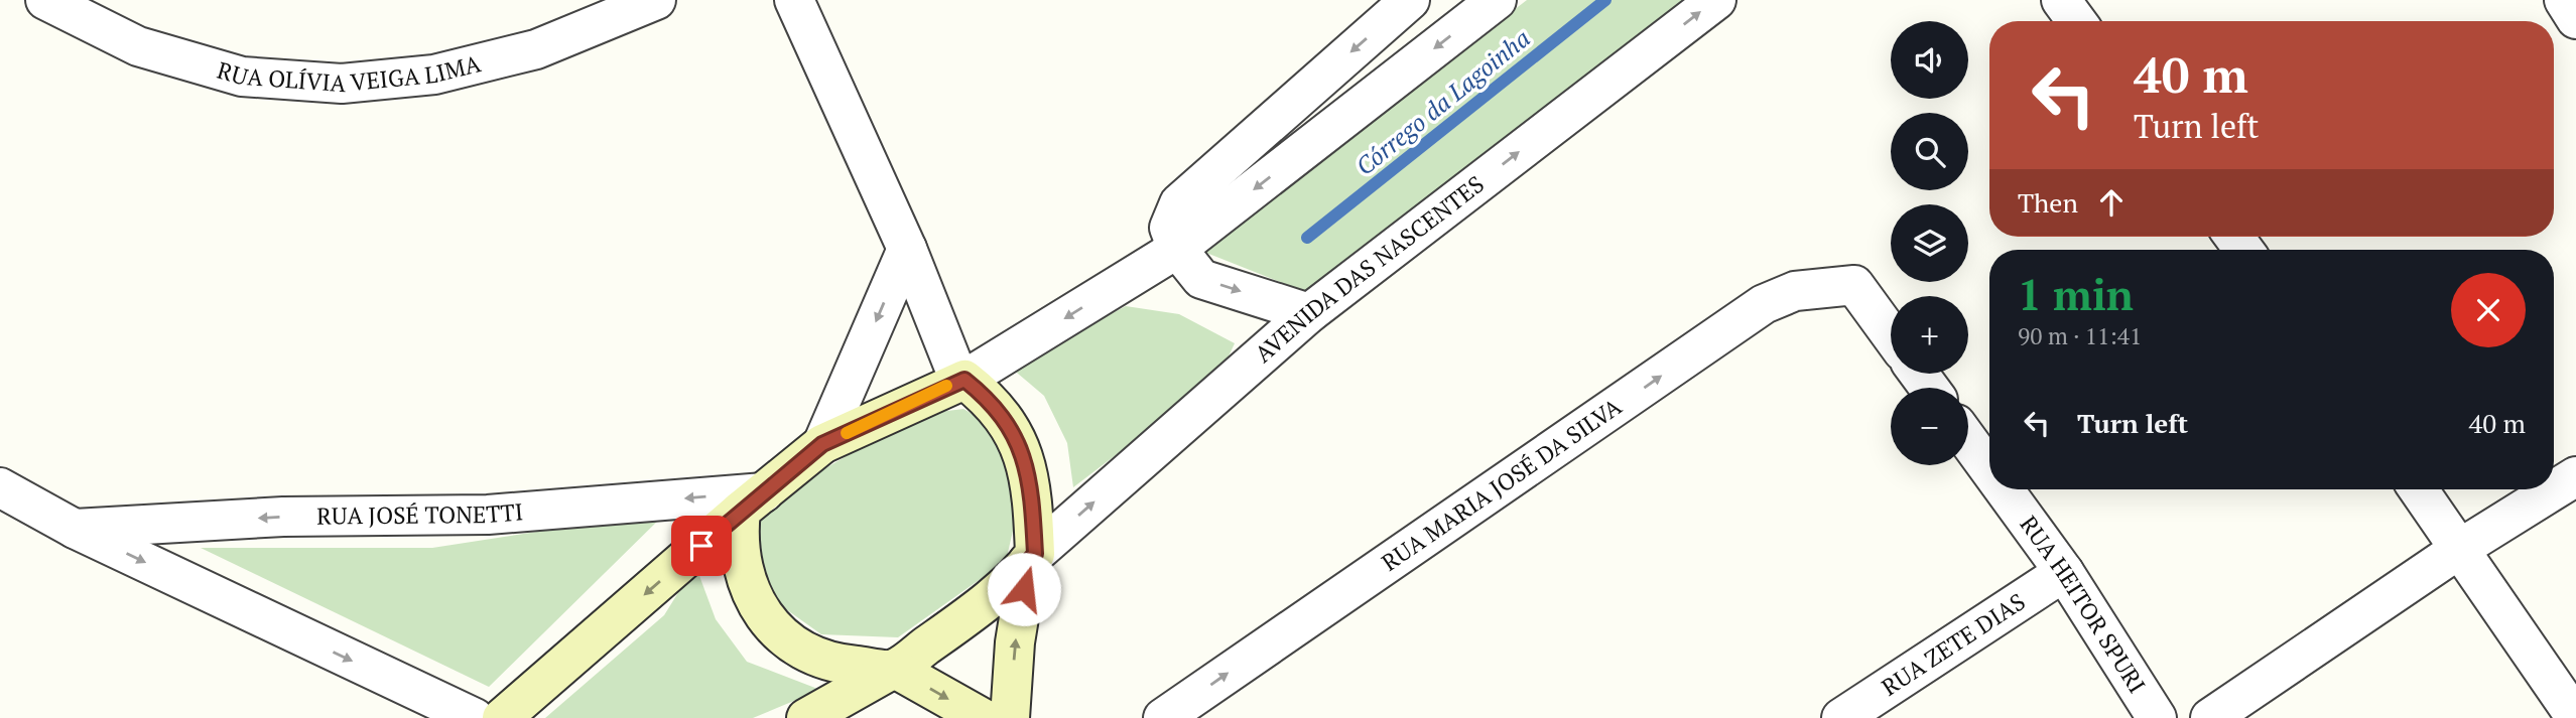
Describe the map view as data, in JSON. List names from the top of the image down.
{
  "streets": {
    "street": [
      "RUA OLÍVIA VEIGA LIMA",
      "AVENIDA DAS NASCENTES",
      "RUA MARIA JOSÉ DA SILVA",
      "RUA JOSÉ TONETTI",
      "RUA HEITOR SPURI",
      "RUA ZETE DIAS"
    ]
  },
  "crossings": [
    ["RUA HEITOR SPURI", "RUA ZETE DIAS"]
  ],
  "one_way": ["RUA MARIA JOSÉ DA SILVA", "RUA JOSÉ TONETTI"],
  "water": ["Córrego da Lagoinha"],
  "page": {
    "map_buttons": ["+", "−"],
    "turn": ["40 m", "Turn left"],
    "then": "Then",
    "heading": ["1 min", "90 m · 11:41"],
    "list": [
      {
        "name": "Turn left",
        "value": "40 m"
      }
    ]
  }
}
